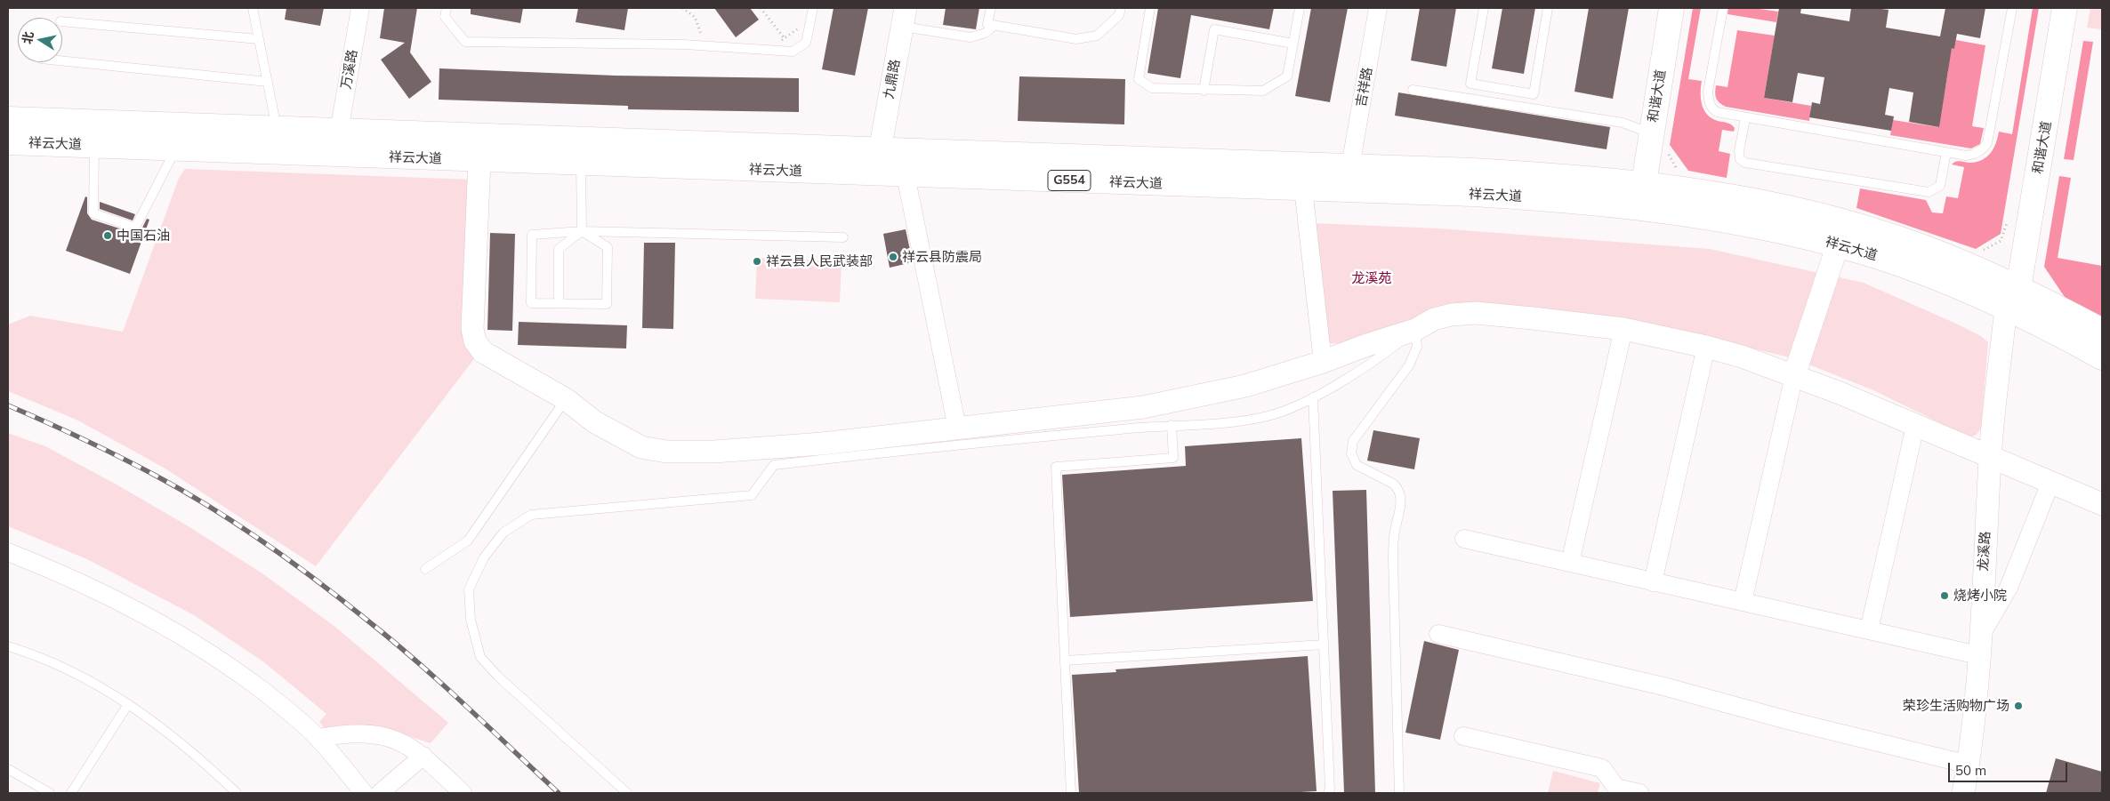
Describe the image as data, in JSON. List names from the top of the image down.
{
  "streets": {
    "main road": ["和谐大道", "祥云大道", "G554"],
    "street": [
      "万溪路",
      "九鼎路",
      "吉祥路",
      "龙溪路"
    ]
  },
  "crossings": [
    ["万溪路", "祥云大道"],
    ["九鼎路", "祥云大道"],
    ["吉祥路", "祥云大道"],
    ["和谐大道", "祥云大道"],
    ["和谐大道", "龙溪路"],
    ["祥云大道", "龙溪路"]
  ],
  "parks": ["龙溪苑"],
  "places": [
    "中国石油",
    "祥云县防震局",
    "祥云县人民武装部",
    "烧烤小院",
    "荣珍生活购物广场"
  ],
  "scale_bar": "50 m",
  "north": "left"
}
